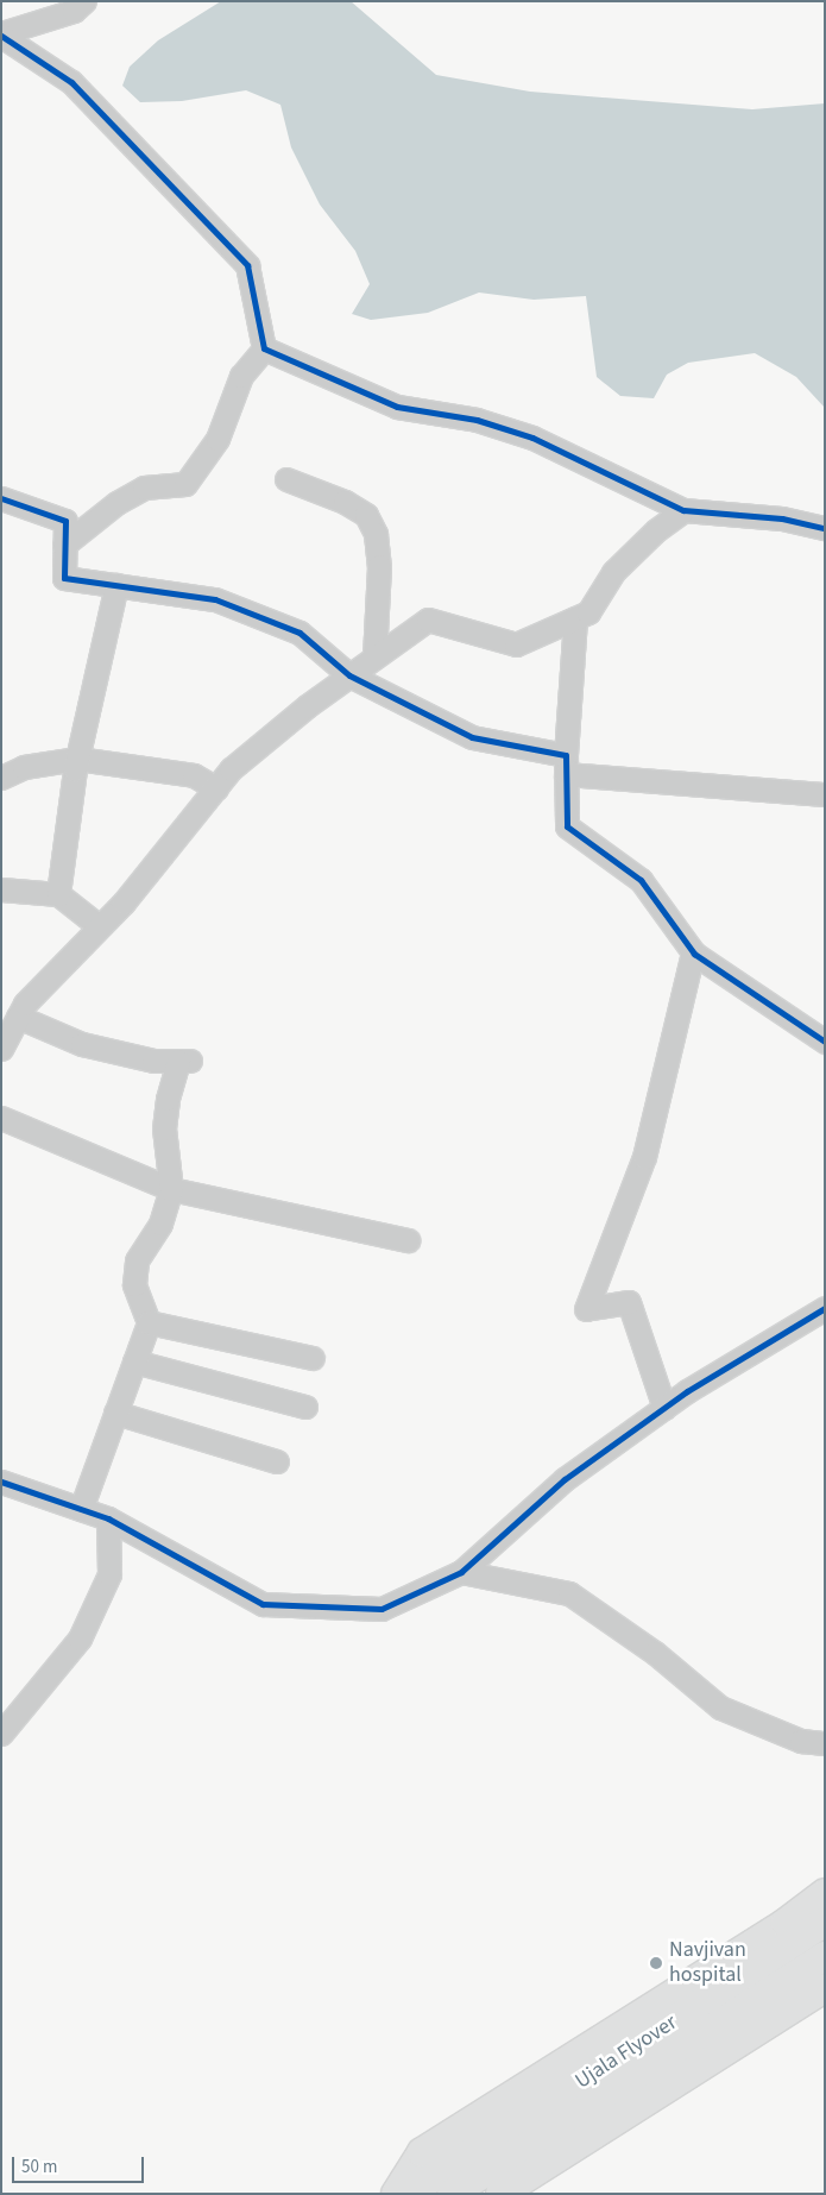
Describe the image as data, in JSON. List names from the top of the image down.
{
  "streets": {
    "main road": ["Ujala Flyover"]
  },
  "places": ["Navjivan hospital"],
  "scale_bar": "50 m"
}
